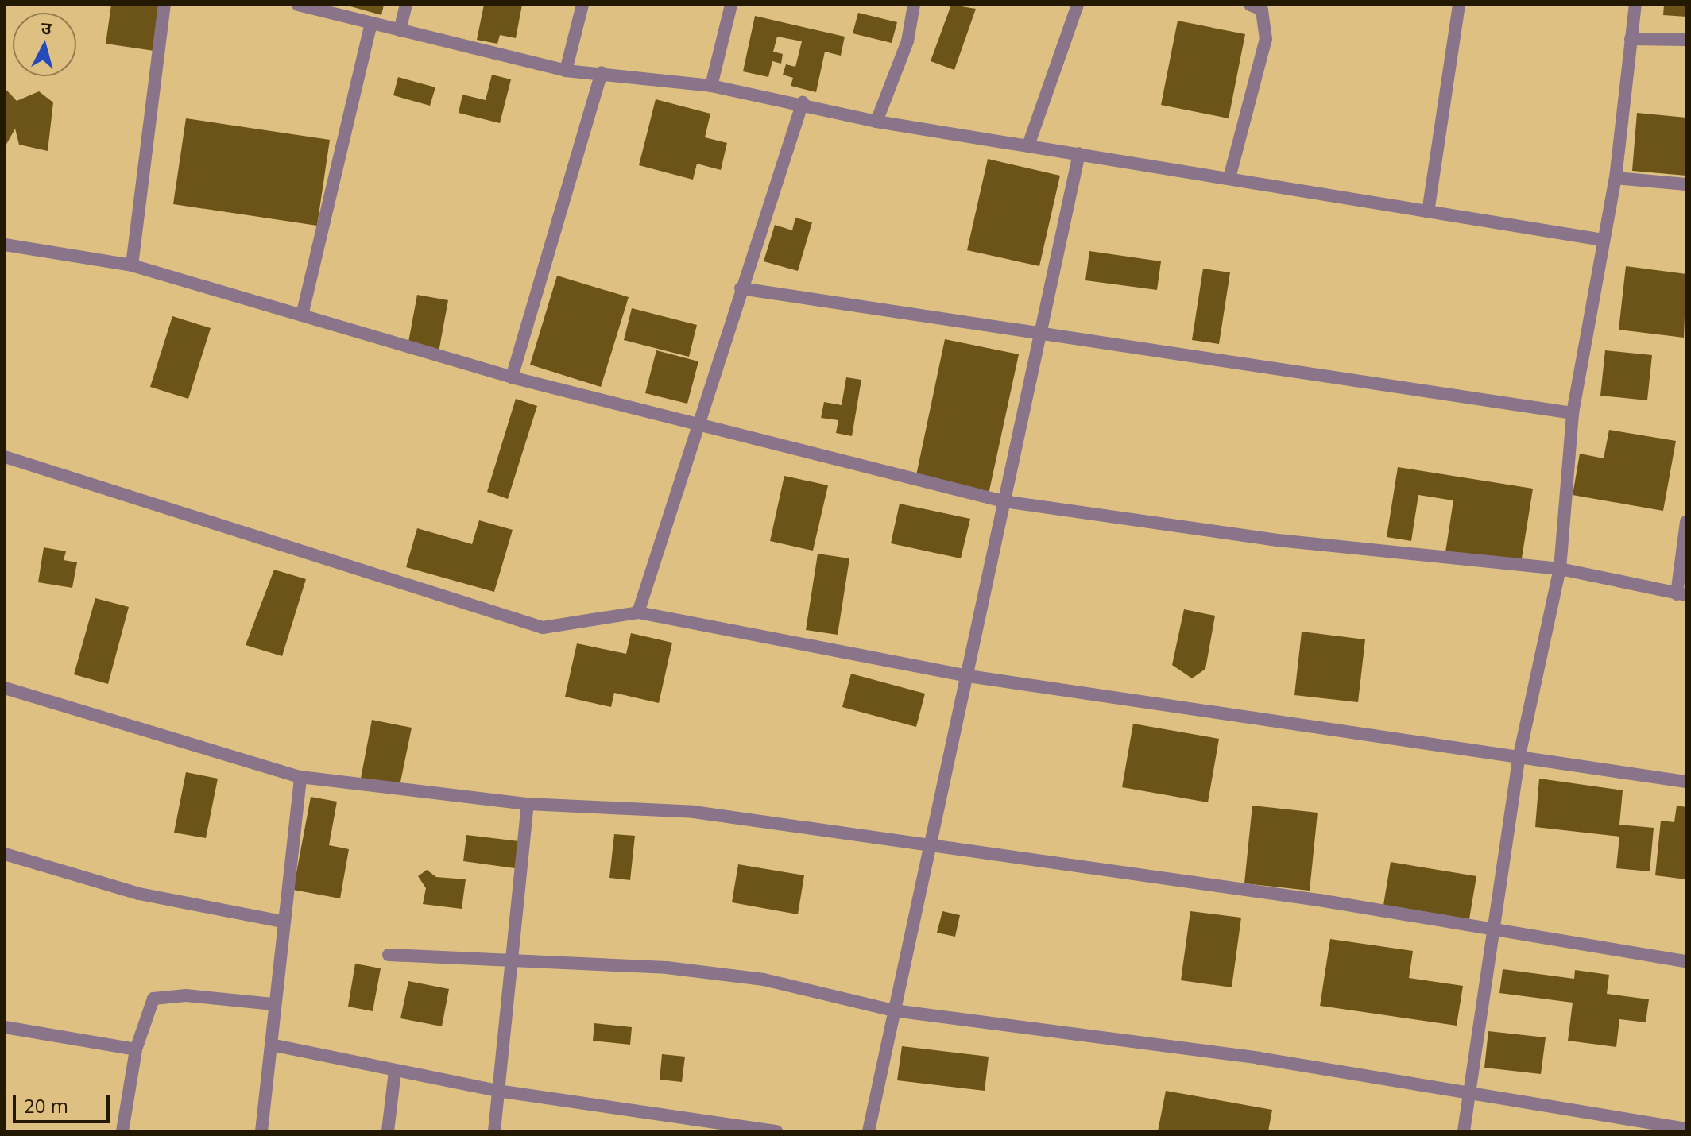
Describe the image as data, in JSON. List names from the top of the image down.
{
  "scale_bar": "20 m",
  "north": "top"
}
